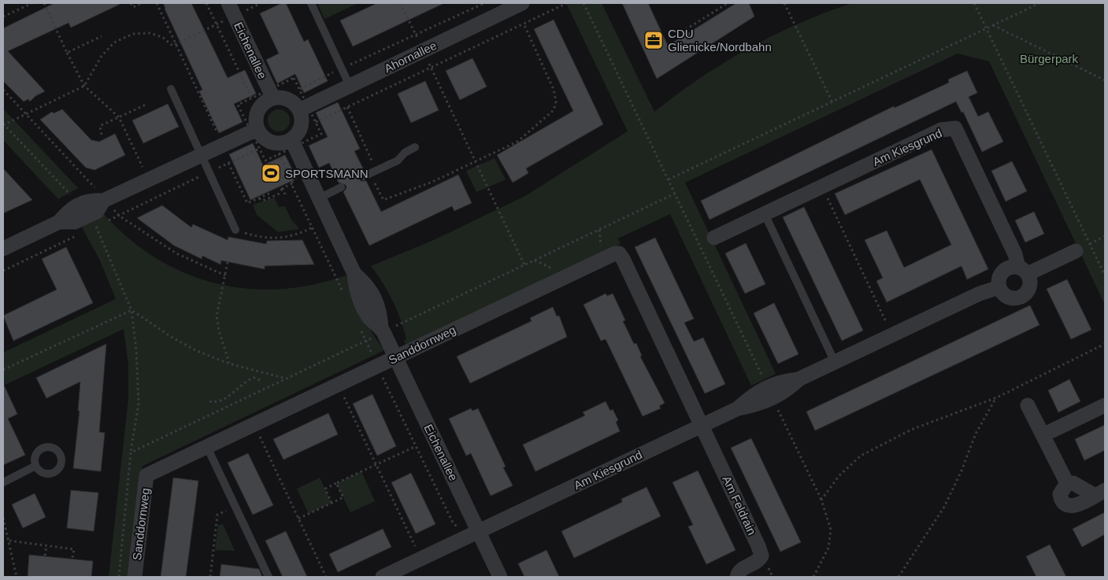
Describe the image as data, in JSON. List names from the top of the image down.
{
  "streets": {
    "street": [
      "Eichenallee",
      "Ahornallee",
      "Am Kiesgrund",
      "Sanddornweg",
      "Am Feldrain"
    ]
  },
  "crossings": [
    ["Eichenallee", "Ahornallee"],
    ["Eichenallee", "Am Kiesgrund"],
    ["Eichenallee", "Sanddornweg"],
    ["Am Kiesgrund", "Sanddornweg"],
    ["Am Kiesgrund", "Am Feldrain"],
    ["Sanddornweg", "Am Feldrain"]
  ],
  "parks": ["Bürgerpark"],
  "places": {
    "office": ["CDU Glienicke/Nordbahn"],
    "sports": ["SPORTSMANN"]
  }
}
